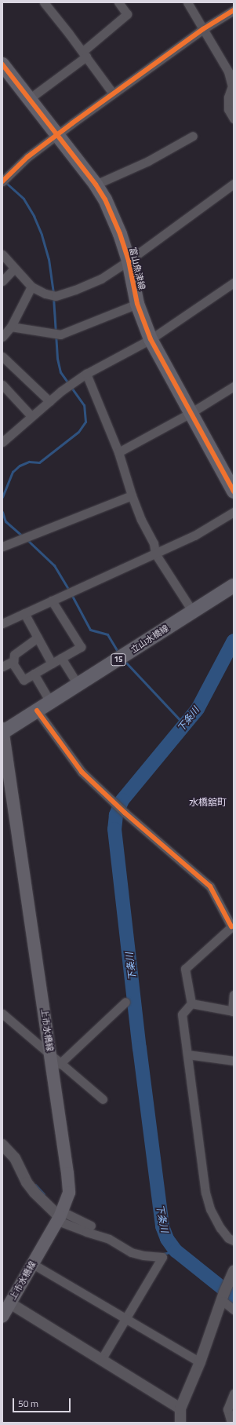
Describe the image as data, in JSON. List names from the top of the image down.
{
  "streets": {
    "main road": [
      "富山魚津線",
      "立山水橋線",
      "15",
      "上市水橋線"
    ]
  },
  "crossings": [
    ["立山水橋線", "上市水橋線"]
  ],
  "districts": ["水橋舘町"],
  "water": ["下条川"],
  "scale_bar": "50 m"
}
